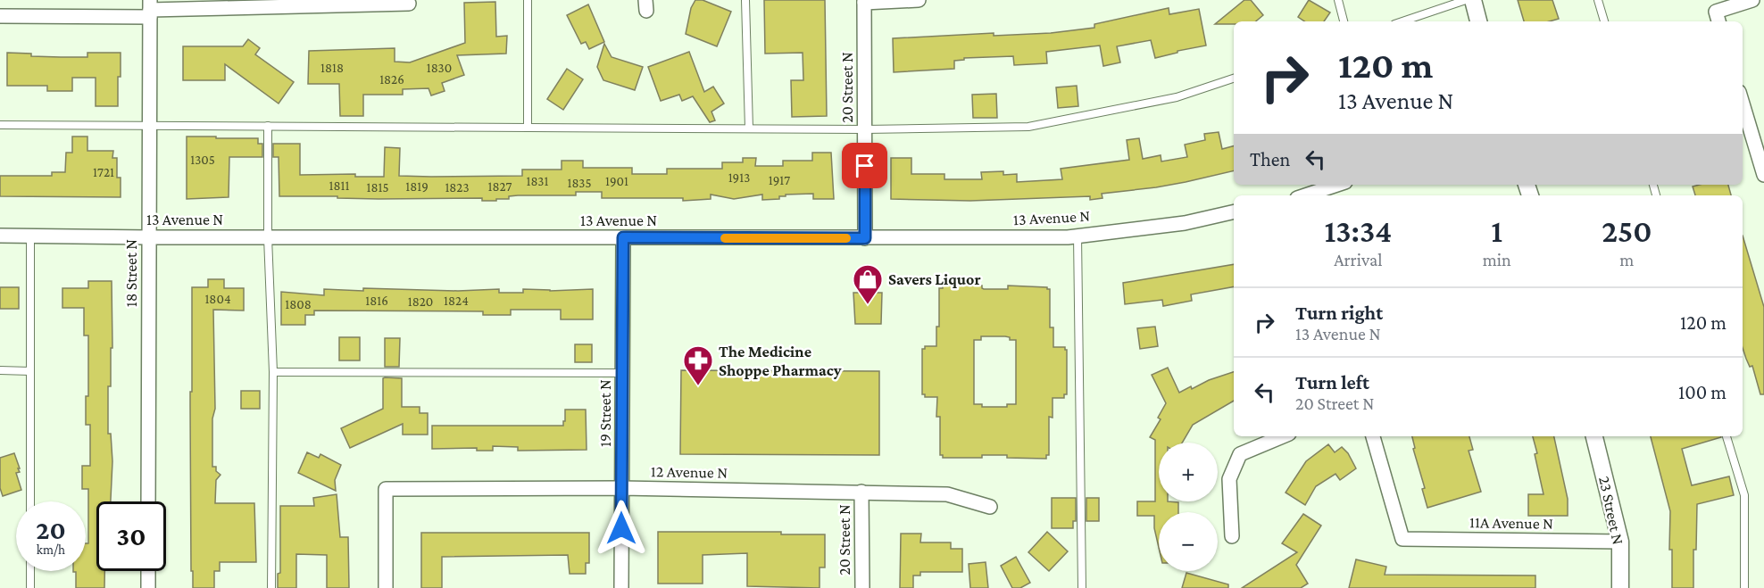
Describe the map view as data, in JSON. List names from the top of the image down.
{
  "streets": {
    "street": [
      "20 Street N",
      "13 Avenue N",
      "18 Street N",
      "19 Street N",
      "12 Avenue N",
      "23 Street N",
      "11A Avenue N"
    ]
  },
  "crossings": [
    ["20 Street N", "13 Avenue N"],
    ["20 Street N", "12 Avenue N"],
    ["13 Avenue N", "18 Street N"],
    ["13 Avenue N", "19 Street N"],
    ["19 Street N", "12 Avenue N"],
    ["23 Street N", "11A Avenue N"]
  ],
  "places": {
    "shop": ["Savers Liquor"],
    "pharmacy": ["The Medicine Shoppe Pharmacy"]
  },
  "house_numbers": [
    "1818",
    "1830",
    "1826",
    "1305",
    "1721",
    "1913",
    "1917",
    "1831",
    "1901",
    "1835",
    "1811",
    "1819",
    "1827",
    "1815",
    "1823",
    "1804",
    "1816",
    "1824",
    "1820",
    "1808"
  ],
  "page": {
    "turn": ["120 m", "13 Avenue N"],
    "then": "Then",
    "eta": [
      "13:34",
      "Arrival",
      "1",
      "min",
      "250",
      "m"
    ],
    "list": [
      {
        "name": "Turn right",
        "note": "13 Avenue N",
        "value": "120 m"
      },
      {
        "name": "Turn left",
        "note": "20 Street N",
        "value": "100 m"
      }
    ],
    "map_buttons": ["+", "−"],
    "speed": "20 km/h",
    "limit": "30"
  }
}
